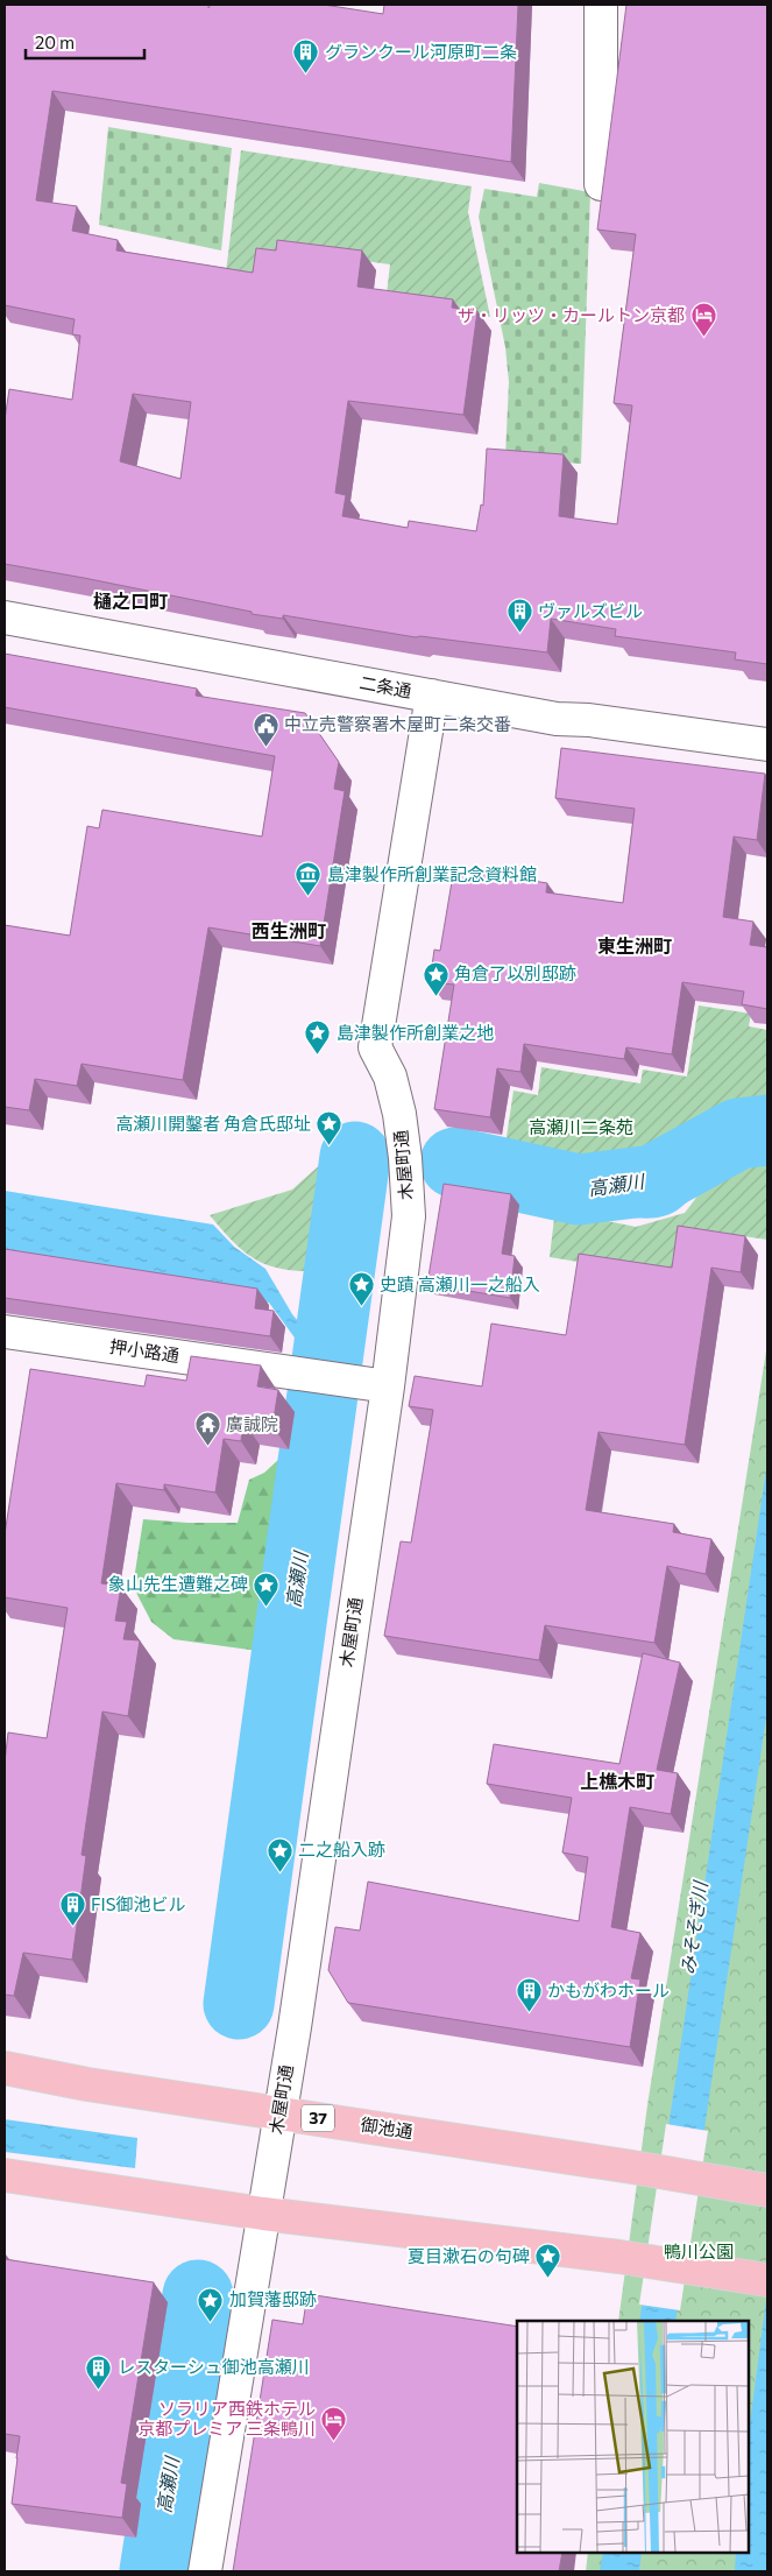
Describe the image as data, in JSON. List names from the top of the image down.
{
  "streets": {
    "main road": ["37", "御池通"],
    "street": ["二条通", "木屋町通", "押小路通"]
  },
  "crossings": [
    ["二条通", "木屋町通"],
    ["木屋町通", "押小路通"],
    ["木屋町通", "御池通"]
  ],
  "districts": [
    "樋之口町",
    "西生洲町",
    "東生洲町",
    "上樵木町"
  ],
  "water": ["高瀬川", "みそそぎ川"],
  "parks": ["高瀬川二条苑", "鴨川公園"],
  "places": {
    "building": [
      "グランクール河原町二条",
      "ヴァルズビル",
      "FIS御池ビル",
      "かもがわホール",
      "レスターシュ御池高瀬川"
    ],
    "hotel": ["ザ・リッツ・カールトン京都", "ソラリア西鉄ホテル 京都プレミア 三条鴨川"],
    "public building": ["中立売警察署木屋町二条交番"],
    "museum": ["島津製作所創業記念資料館"],
    "place": [
      "角倉了以別邸跡",
      "島津製作所創業之地",
      "高瀬川開鑿者 角倉氏邸址",
      "史蹟 高瀬川一之船入",
      "象山先生遭難之碑",
      "二之船入跡",
      "夏目漱石の句碑",
      "加賀藩邸跡"
    ],
    "temple": ["廣誠院"]
  },
  "scale_bar": "20 m"
}
